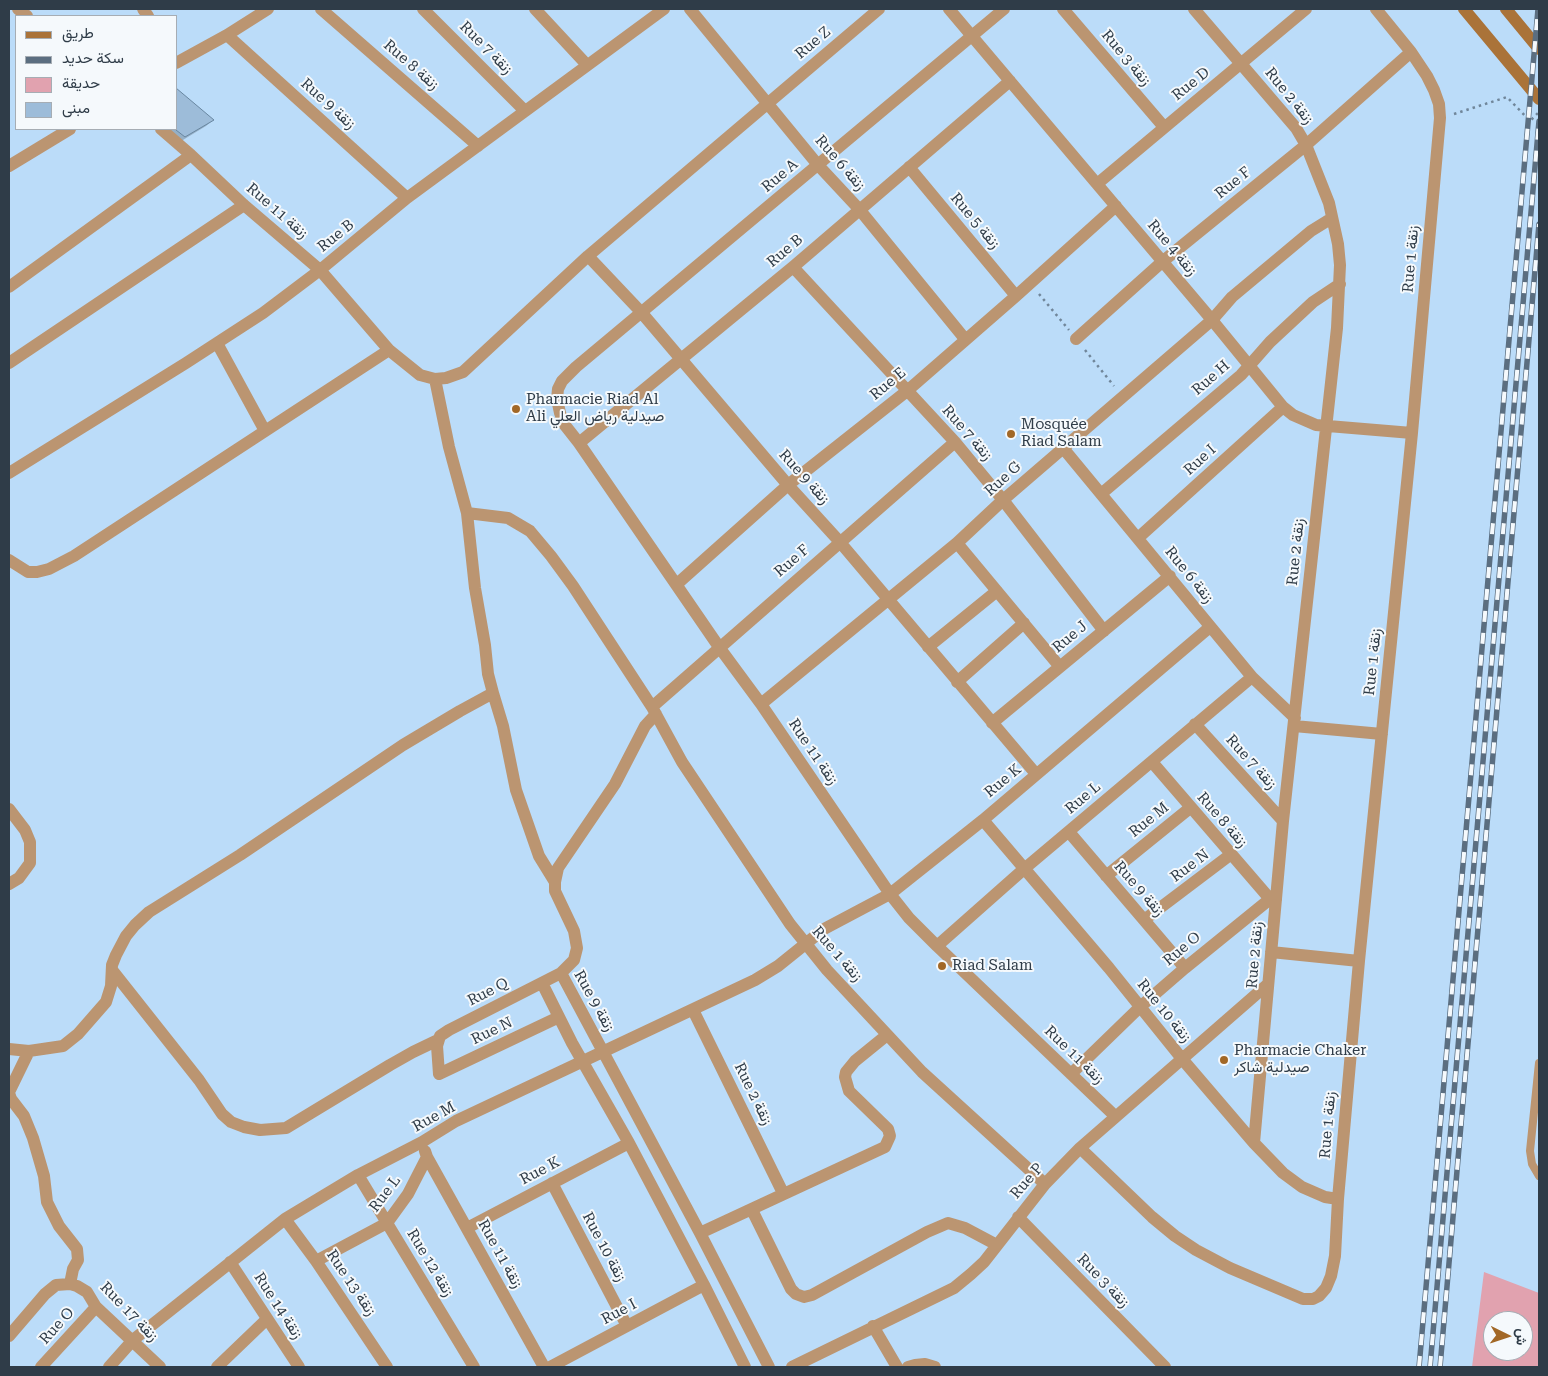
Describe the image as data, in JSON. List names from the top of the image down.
{
  "streets": {
    "street": [
      "Rue Z",
      "Rue 7 زنقة",
      "Rue 3 زنقة",
      "Rue 8 زنقة",
      "Rue D",
      "Rue 2 زنقة",
      "Rue 9 زنقة",
      "Rue 6 زنقة",
      "Rue A",
      "Rue F",
      "Rue 11 زنقة",
      "Rue 5 زنقة",
      "Rue B",
      "Rue 4 زنقة",
      "Rue 1 زنقة",
      "Rue H",
      "Rue E",
      "Rue I",
      "Rue G",
      "Rue J",
      "Rue K",
      "Rue L",
      "Rue M",
      "Rue N",
      "Rue O",
      "Rue Q",
      "Rue 10 زنقة",
      "Rue P",
      "Rue 12 زنقة",
      "Rue 13 زنقة",
      "Rue 14 زنقة",
      "Rue 17 زنقة"
    ]
  },
  "crossings": [
    ["Rue Z", "Rue 6 زنقة"],
    ["Rue 7 زنقة", "Rue 2 زنقة"],
    ["Rue 7 زنقة", "Rue F"],
    ["Rue 7 زنقة", "Rue B"],
    ["Rue 7 زنقة", "Rue E"],
    ["Rue 7 زنقة", "Rue G"],
    ["Rue 7 زنقة", "Rue J"],
    ["Rue 7 زنقة", "Rue L"],
    ["Rue 3 زنقة", "Rue D"],
    ["Rue 3 زنقة", "Rue P"],
    ["Rue 8 زنقة", "Rue 2 زنقة"],
    ["Rue 8 زنقة", "Rue B"],
    ["Rue 8 زنقة", "Rue L"],
    ["Rue 8 زنقة", "Rue M"],
    ["Rue 8 زنقة", "Rue N"],
    ["Rue 8 زنقة", "Rue O"],
    ["Rue D", "Rue 2 زنقة"],
    ["Rue D", "Rue 4 زنقة"],
    ["Rue 2 زنقة", "Rue 6 زنقة"],
    ["Rue 2 زنقة", "Rue F"],
    ["Rue 2 زنقة", "Rue 4 زنقة"],
    ["Rue 2 زنقة", "Rue H"],
    ["Rue 2 زنقة", "Rue G"],
    ["Rue 2 زنقة", "Rue M"],
    ["Rue 2 زنقة", "Rue O"],
    ["Rue 2 زنقة", "Rue 10 زنقة"],
    ["Rue 2 زنقة", "Rue P"],
    ["Rue 9 زنقة", "Rue A"],
    ["Rue 9 زنقة", "Rue F"],
    ["Rue 9 زنقة", "Rue B"],
    ["Rue 9 زنقة", "Rue E"],
    ["Rue 9 زنقة", "Rue G"],
    ["Rue 9 زنقة", "Rue J"],
    ["Rue 9 زنقة", "Rue K"],
    ["Rue 9 زنقة", "Rue L"],
    ["Rue 9 زنقة", "Rue M"],
    ["Rue 9 زنقة", "Rue N"],
    ["Rue 9 زنقة", "Rue O"],
    ["Rue 9 زنقة", "Rue Q"],
    ["Rue 6 زنقة", "Rue A"],
    ["Rue 6 زنقة", "Rue B"],
    ["Rue 6 زنقة", "Rue H"],
    ["Rue 6 زنقة", "Rue E"],
    ["Rue 6 زنقة", "Rue I"],
    ["Rue 6 زنقة", "Rue G"],
    ["Rue 6 زنقة", "Rue J"],
    ["Rue 6 زنقة", "Rue K"],
    ["Rue 6 زنقة", "Rue L"],
    ["Rue A", "Rue 11 زنقة"],
    ["Rue A", "Rue 4 زنقة"],
    ["Rue F", "Rue 11 زنقة"],
    ["Rue F", "Rue 4 زنقة"],
    ["Rue F", "Rue 1 زنقة"],
    ["Rue 11 زنقة", "Rue B"],
    ["Rue 11 زنقة", "Rue E"],
    ["Rue 11 زنقة", "Rue G"],
    ["Rue 11 زنقة", "Rue K"],
    ["Rue 11 زنقة", "Rue L"],
    ["Rue 11 زنقة", "Rue O"],
    ["Rue 11 زنقة", "Rue P"],
    ["Rue 5 زنقة", "Rue B"],
    ["Rue 5 زنقة", "Rue E"],
    ["Rue B", "Rue 4 زنقة"],
    ["Rue 4 زنقة", "Rue 1 زنقة"],
    ["Rue 4 زنقة", "Rue H"],
    ["Rue 4 زنقة", "Rue E"],
    ["Rue 4 زنقة", "Rue I"],
    ["Rue 4 زنقة", "Rue G"],
    ["Rue 1 زنقة", "Rue K"],
    ["Rue 1 زنقة", "Rue M"],
    ["Rue 1 زنقة", "Rue 10 زنقة"],
    ["Rue 1 زنقة", "Rue P"],
    ["Rue I", "Rue 10 زنقة"],
    ["Rue K", "Rue M"],
    ["Rue K", "Rue 10 زنقة"],
    ["Rue L", "Rue 10 زنقة"],
    ["Rue L", "Rue 12 زنقة"],
    ["Rue L", "Rue 13 زنقة"],
    ["Rue M", "Rue 12 زنقة"],
    ["Rue M", "Rue 13 زنقة"],
    ["Rue M", "Rue 14 زنقة"],
    ["Rue M", "Rue 17 زنقة"],
    ["Rue N", "Rue Q"],
    ["Rue O", "Rue 10 زنقة"],
    ["Rue O", "Rue 17 زنقة"],
    ["Rue 10 زنقة", "Rue P"]
  ],
  "places": [
    "Pharmacie Riad Al Ali صيدلية رياض العلي",
    "Mosquée Riad Salam",
    "Riad Salam",
    "Pharmacie Chaker صيدلية شاكر"
  ],
  "legend": [
    "طريق",
    "سكة حديد",
    "حديقة",
    "مبنى"
  ],
  "north": "right"
}
